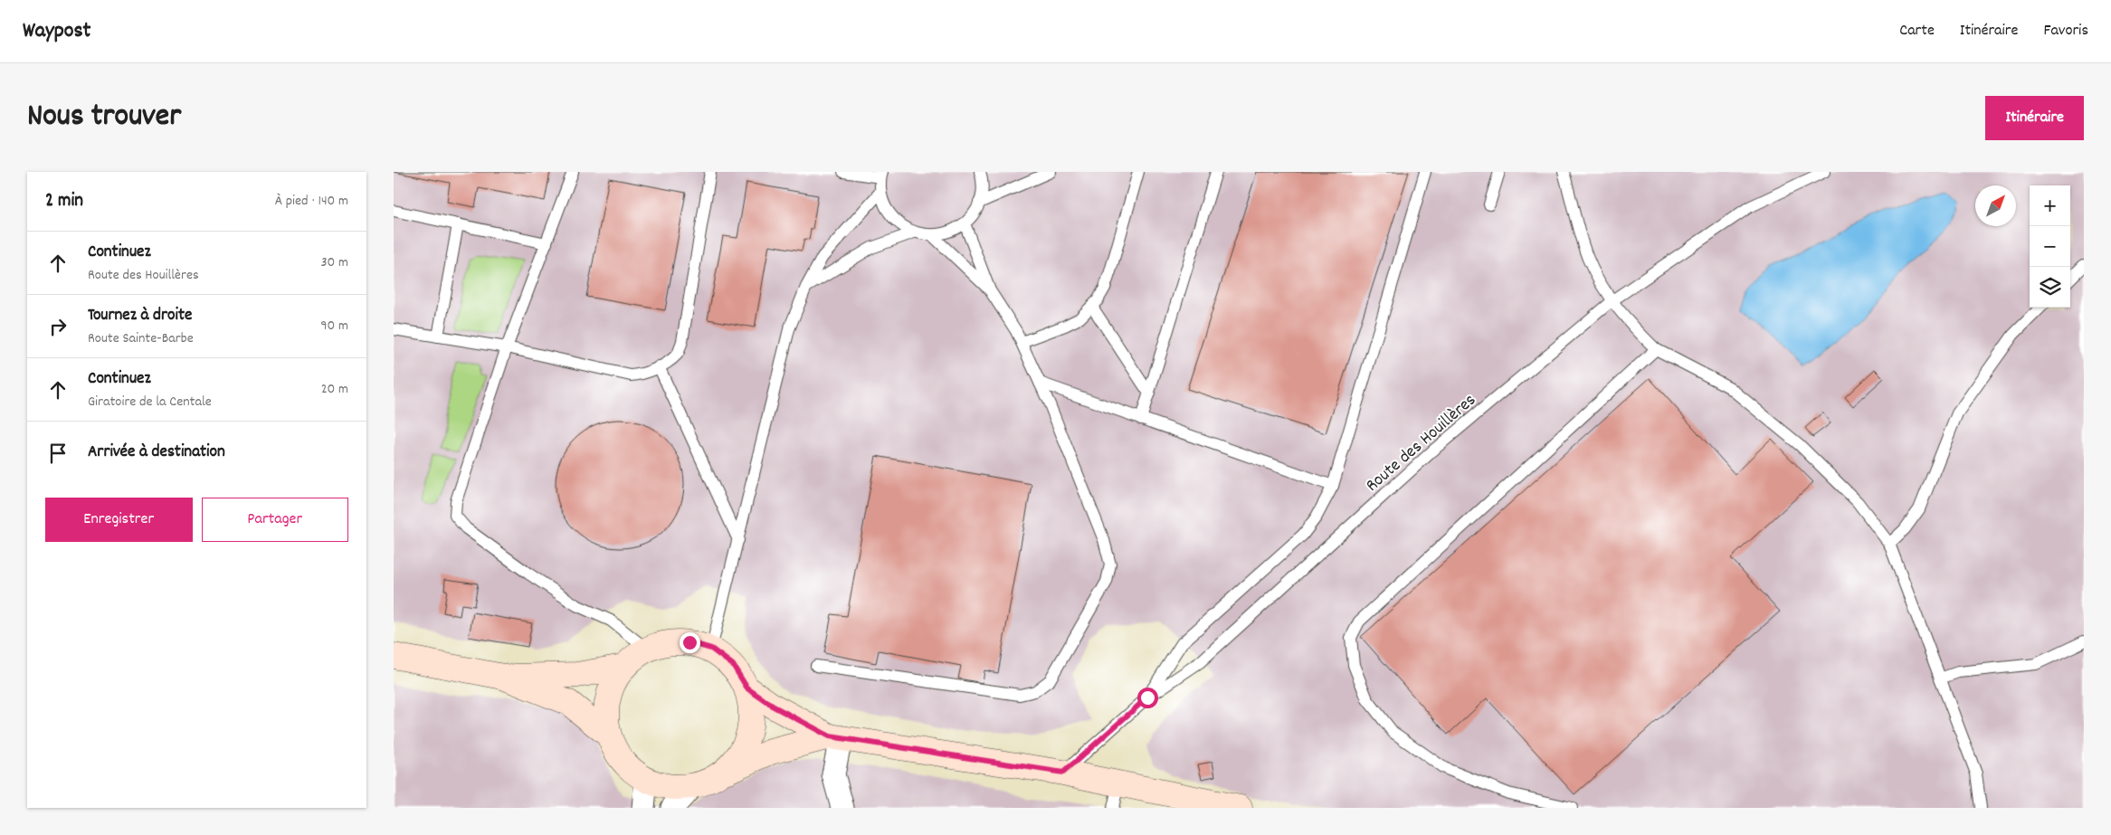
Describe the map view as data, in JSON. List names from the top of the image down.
{
  "streets": {
    "lane": ["Route des Houillères"]
  },
  "north": "top right",
  "page": {
    "header": "Waypost",
    "nav": ["Carte", "Itinéraire", "Favoris"],
    "title": "Nous trouver",
    "buttons": [
      "Itinéraire",
      ["Enregistrer", "Partager"]
    ],
    "heading": ["2 min", "À pied · 140 m"],
    "map_buttons": ["+", "−"],
    "list": [
      ["Continuez", "Route des Houillères", "30 m"],
      ["Tournez à droite", "Route Sainte-Barbe", "90 m"],
      ["Continuez", "Giratoire de la Centale", "20 m"],
      "Arrivée à destination"
    ]
  }
}
